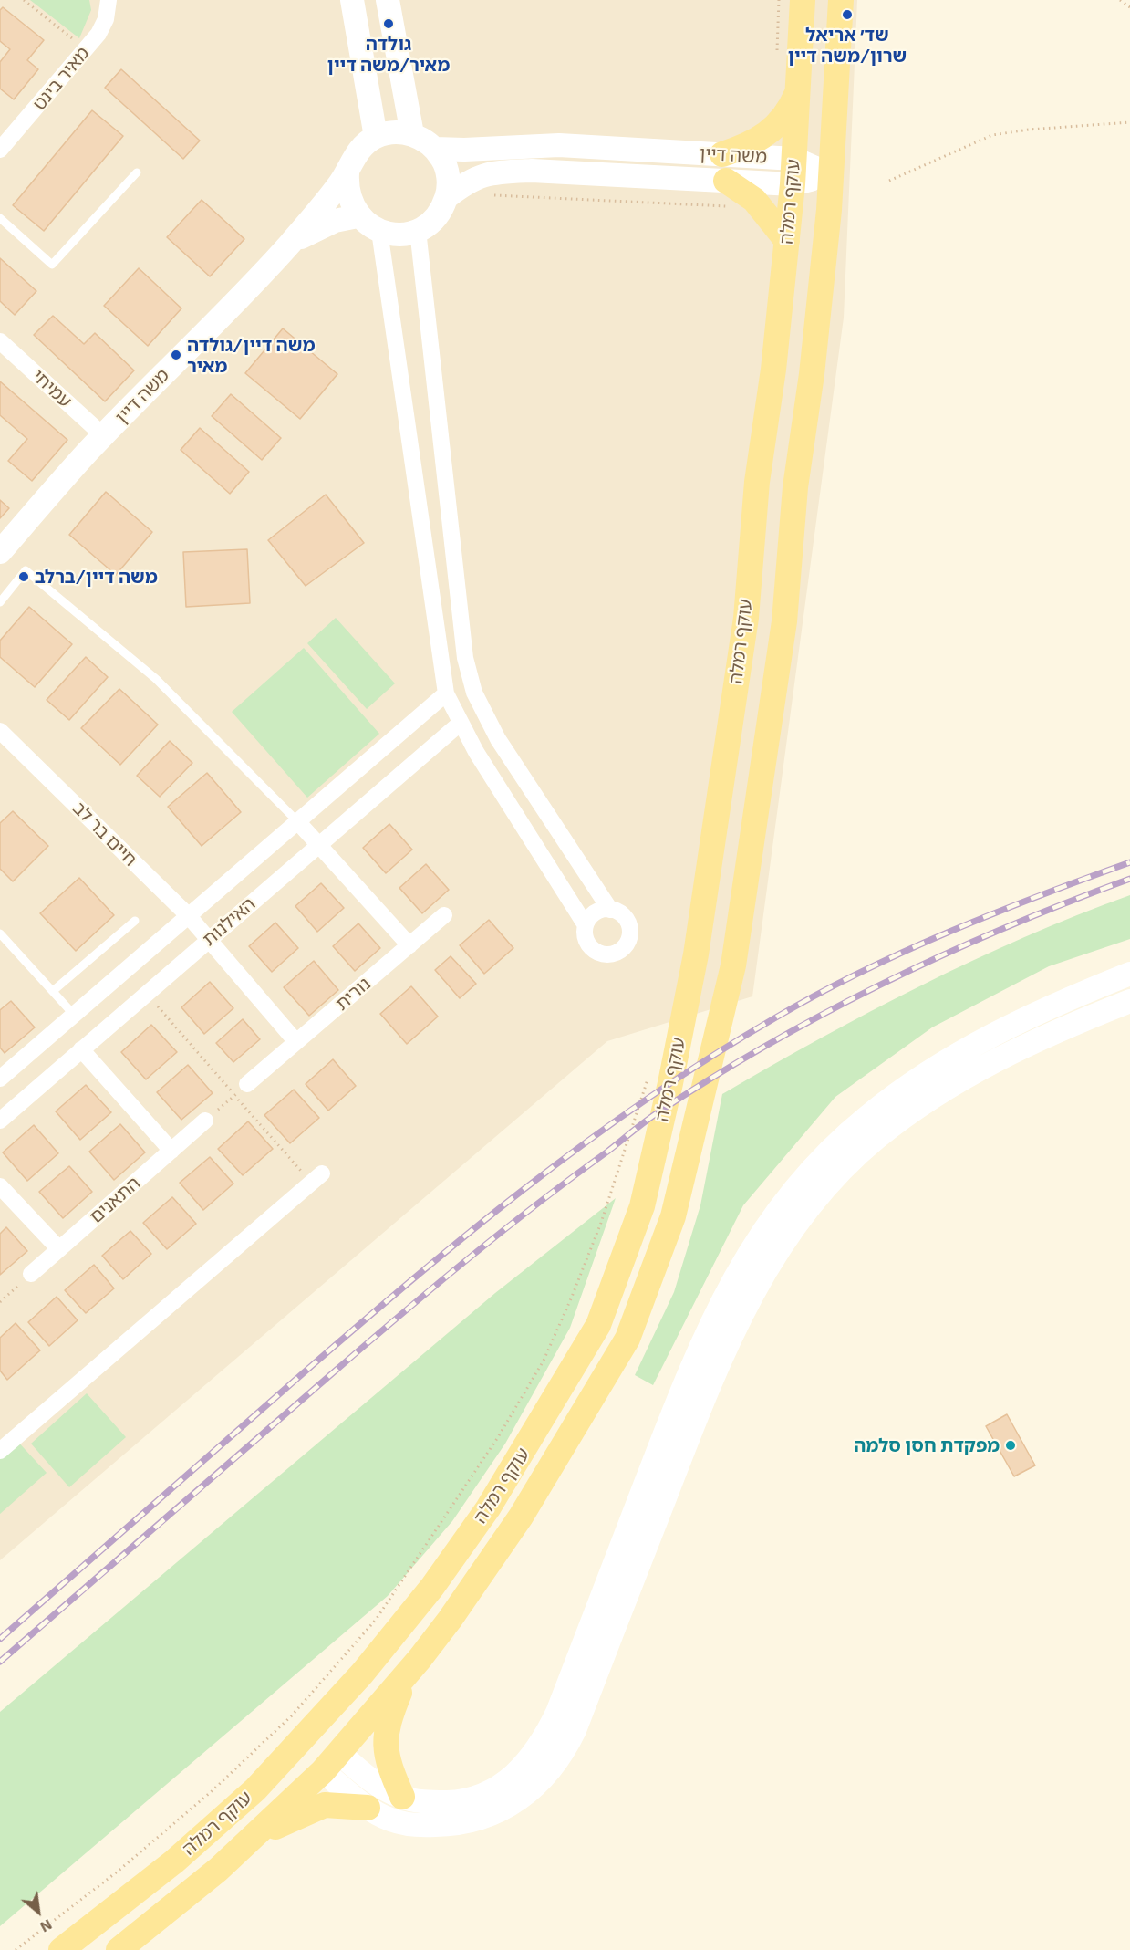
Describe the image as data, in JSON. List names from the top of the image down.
{
  "streets": {
    "main road": ["משה דיין", "עוקף רמלה"],
    "street": [
      "מאיר בינט",
      "עמיחי",
      "חיים בר לב",
      "האילנות",
      "נורית",
      "התאנים"
    ]
  },
  "crossings": [
    ["משה דיין", "עוקף רמלה"],
    ["משה דיין", "עמיחי"],
    ["חיים בר לב", "האילנות"]
  ],
  "places": [
    "שד׳ אריאל שרון/משה דיין",
    "גולדה מאיר/משה דיין",
    "משה דיין/גולדה מאיר",
    "משה דיין/ברלב",
    "מפקדת חסן סלמה"
  ],
  "north": "bottom right"
}
